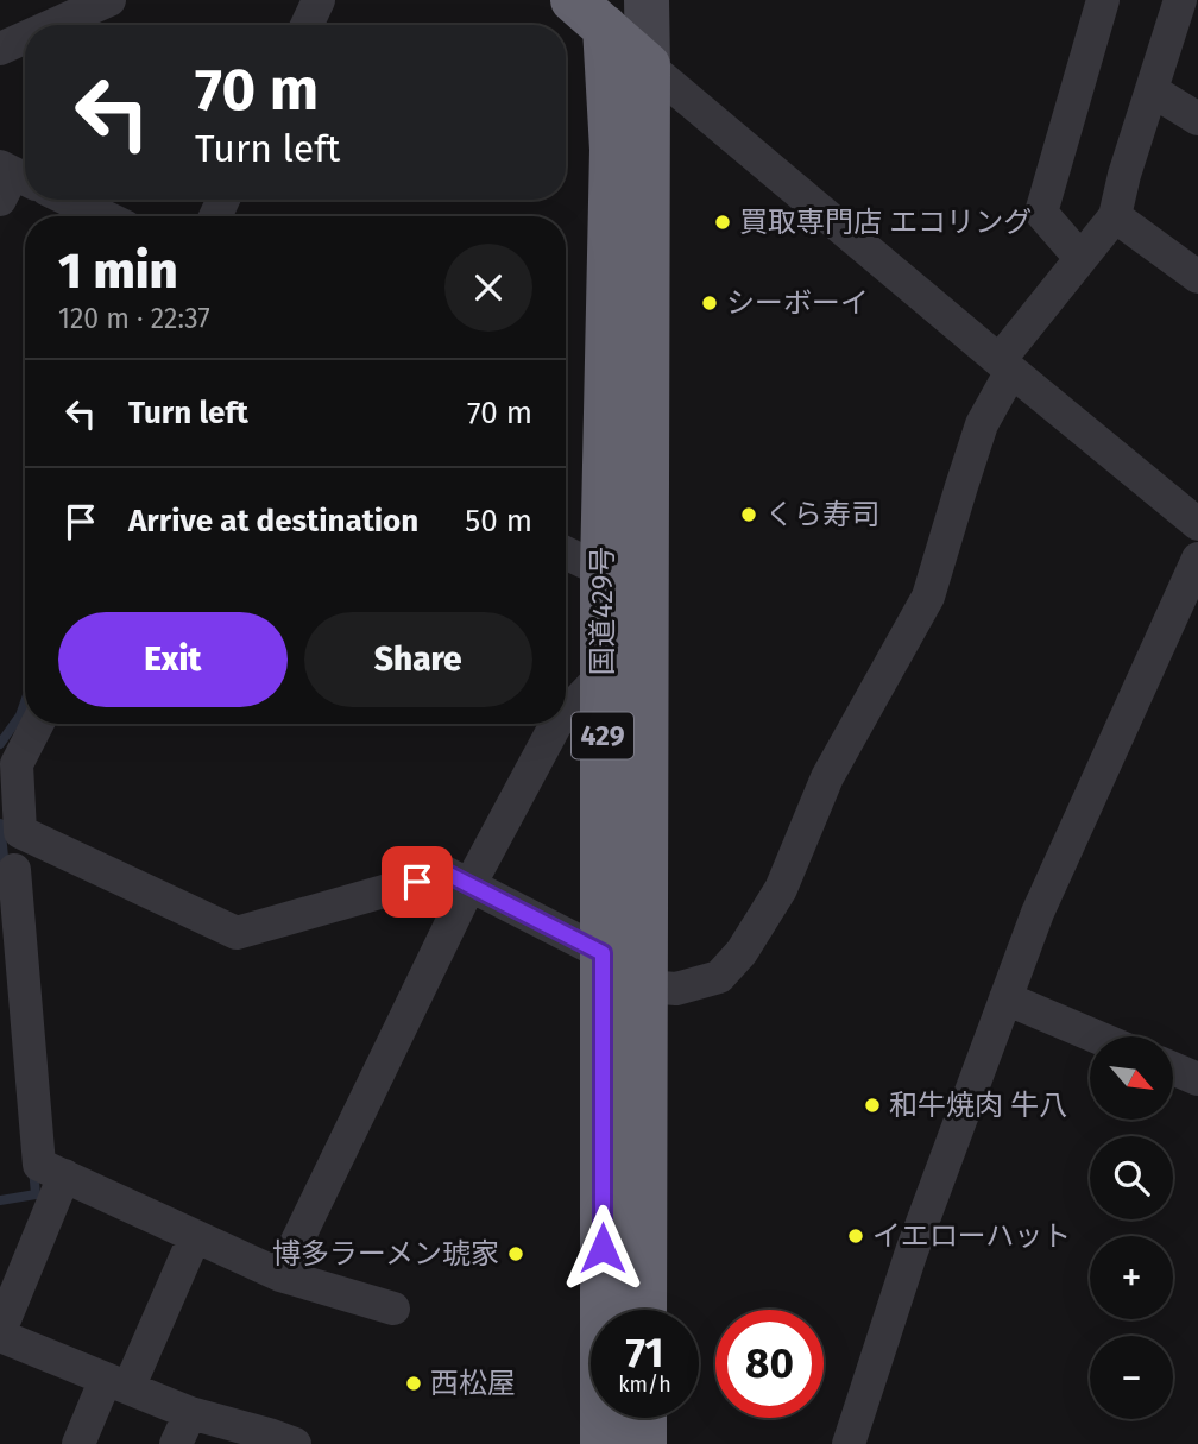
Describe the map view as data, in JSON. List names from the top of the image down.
{
  "streets": {
    "highway": ["国道429号", "429"]
  },
  "places": [
    "買取専門店 エコリング",
    "シーボーイ",
    "くら寿司",
    "和牛焼肉 牛八",
    "イエローハット",
    "博多ラーメン琥家",
    "西松屋"
  ],
  "north": "bottom right",
  "page": {
    "turn": ["70 m", "Turn left"],
    "heading": ["1 min", "120 m · 22:37"],
    "list": [
      {
        "name": "Turn left",
        "value": "70 m"
      },
      {
        "name": "Arrive at destination",
        "value": "50 m"
      }
    ],
    "buttons": ["Exit", "Share"],
    "map_buttons": ["+", "−"],
    "speed": "71 km/h",
    "limit": "80"
  }
}
